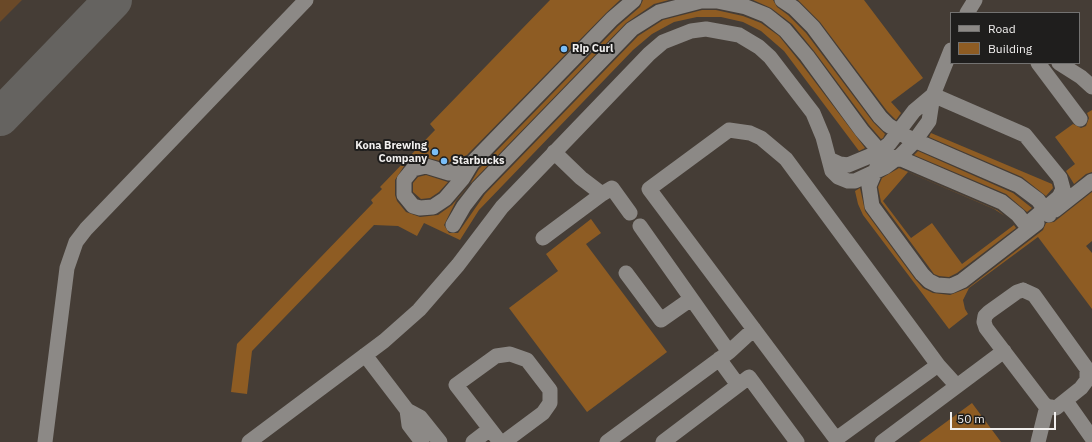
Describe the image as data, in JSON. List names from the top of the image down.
{
  "places": ["Rip Curl", "Kona Brewing Company", "Starbucks"],
  "legend": ["Road", "Building"],
  "scale_bar": "50 m"
}
